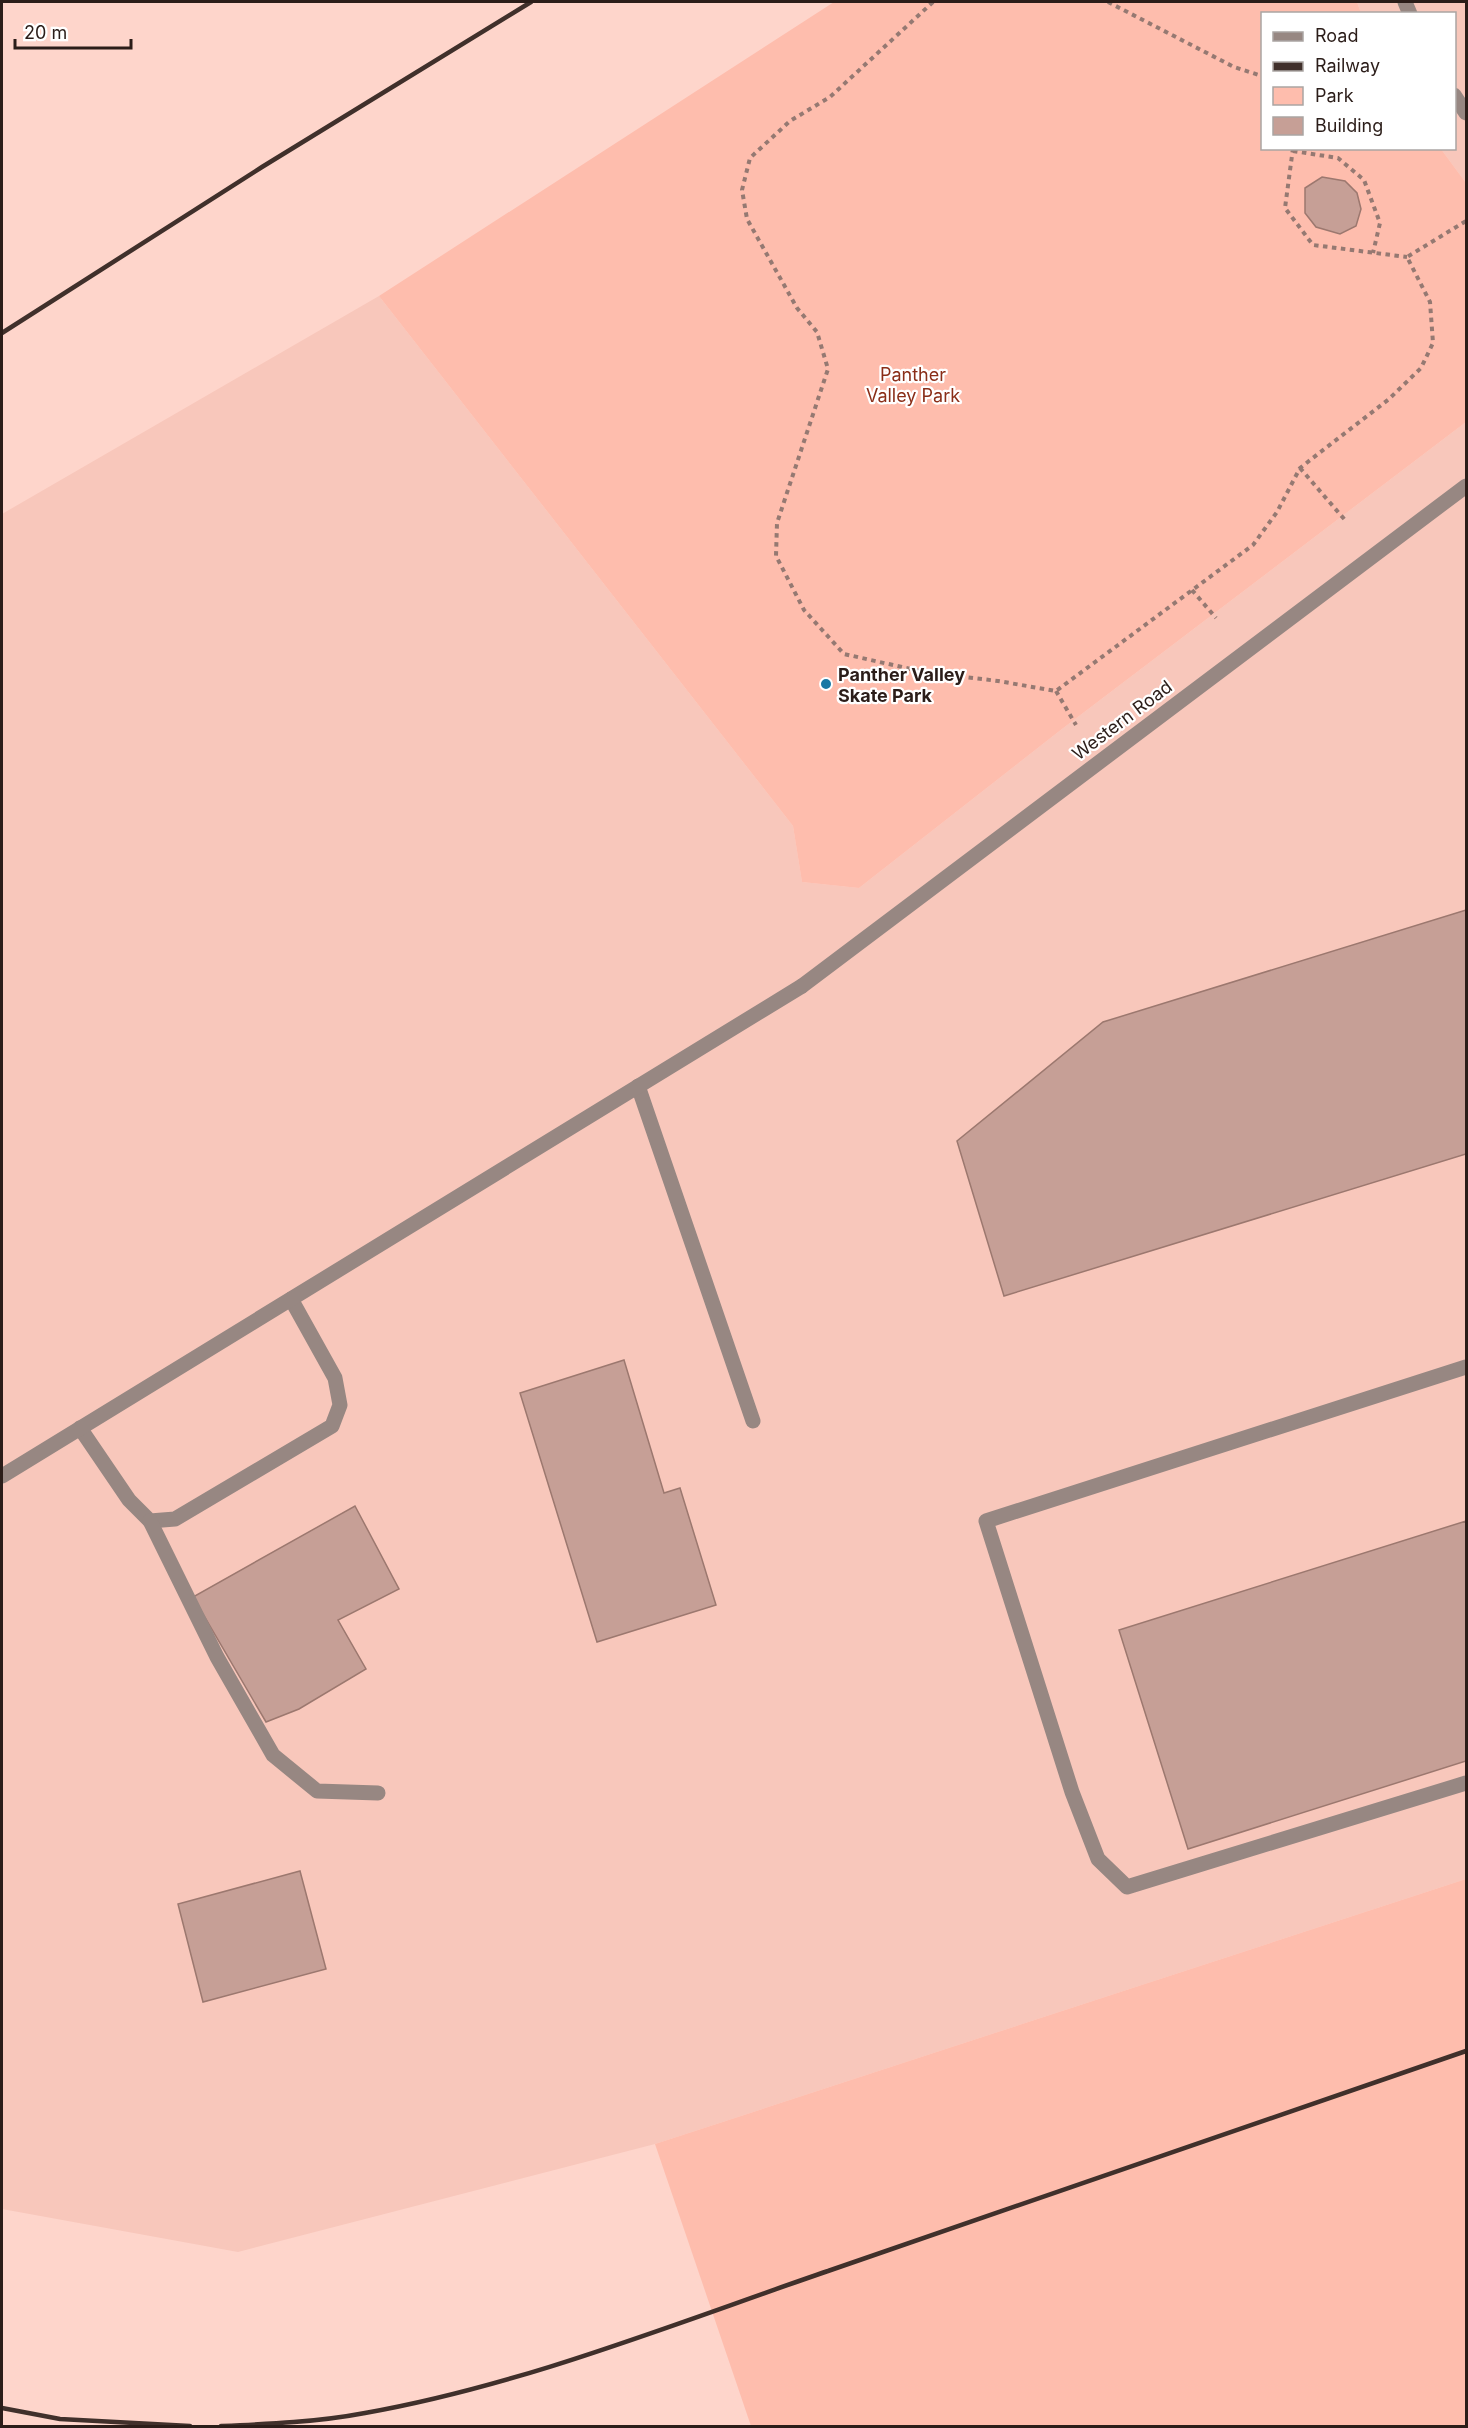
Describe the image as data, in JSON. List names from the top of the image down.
{
  "streets": {
    "street": ["Western Road"]
  },
  "parks": ["Panther Valley Park"],
  "places": ["Panther Valley Skate Park"],
  "legend": [
    "Road",
    "Railway",
    "Park",
    "Building"
  ],
  "scale_bar": "20 m"
}
